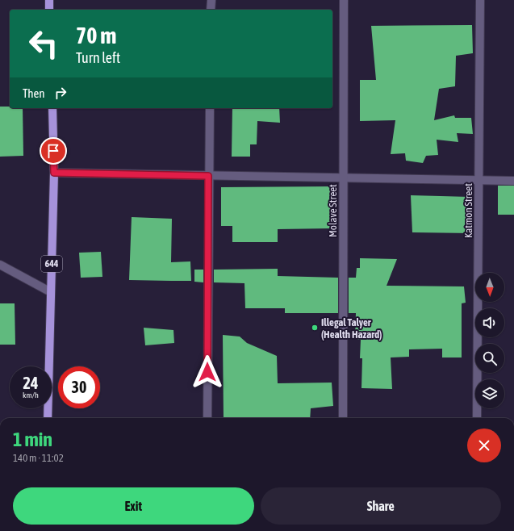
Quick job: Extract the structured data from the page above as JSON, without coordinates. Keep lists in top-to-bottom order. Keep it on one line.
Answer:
{"streets":{"main road":["644"],"street":["Molave Street","Katmon Street"]},"places":["Illegal Talyer (Health Hazard)"],"north":"bottom","page":{"turn":["70 m","Turn left"],"then":"Then","speed":"24 km/h","limit":"30","heading":["1 min","140 m · 11:02"],"buttons":["Exit","Share"]}}
